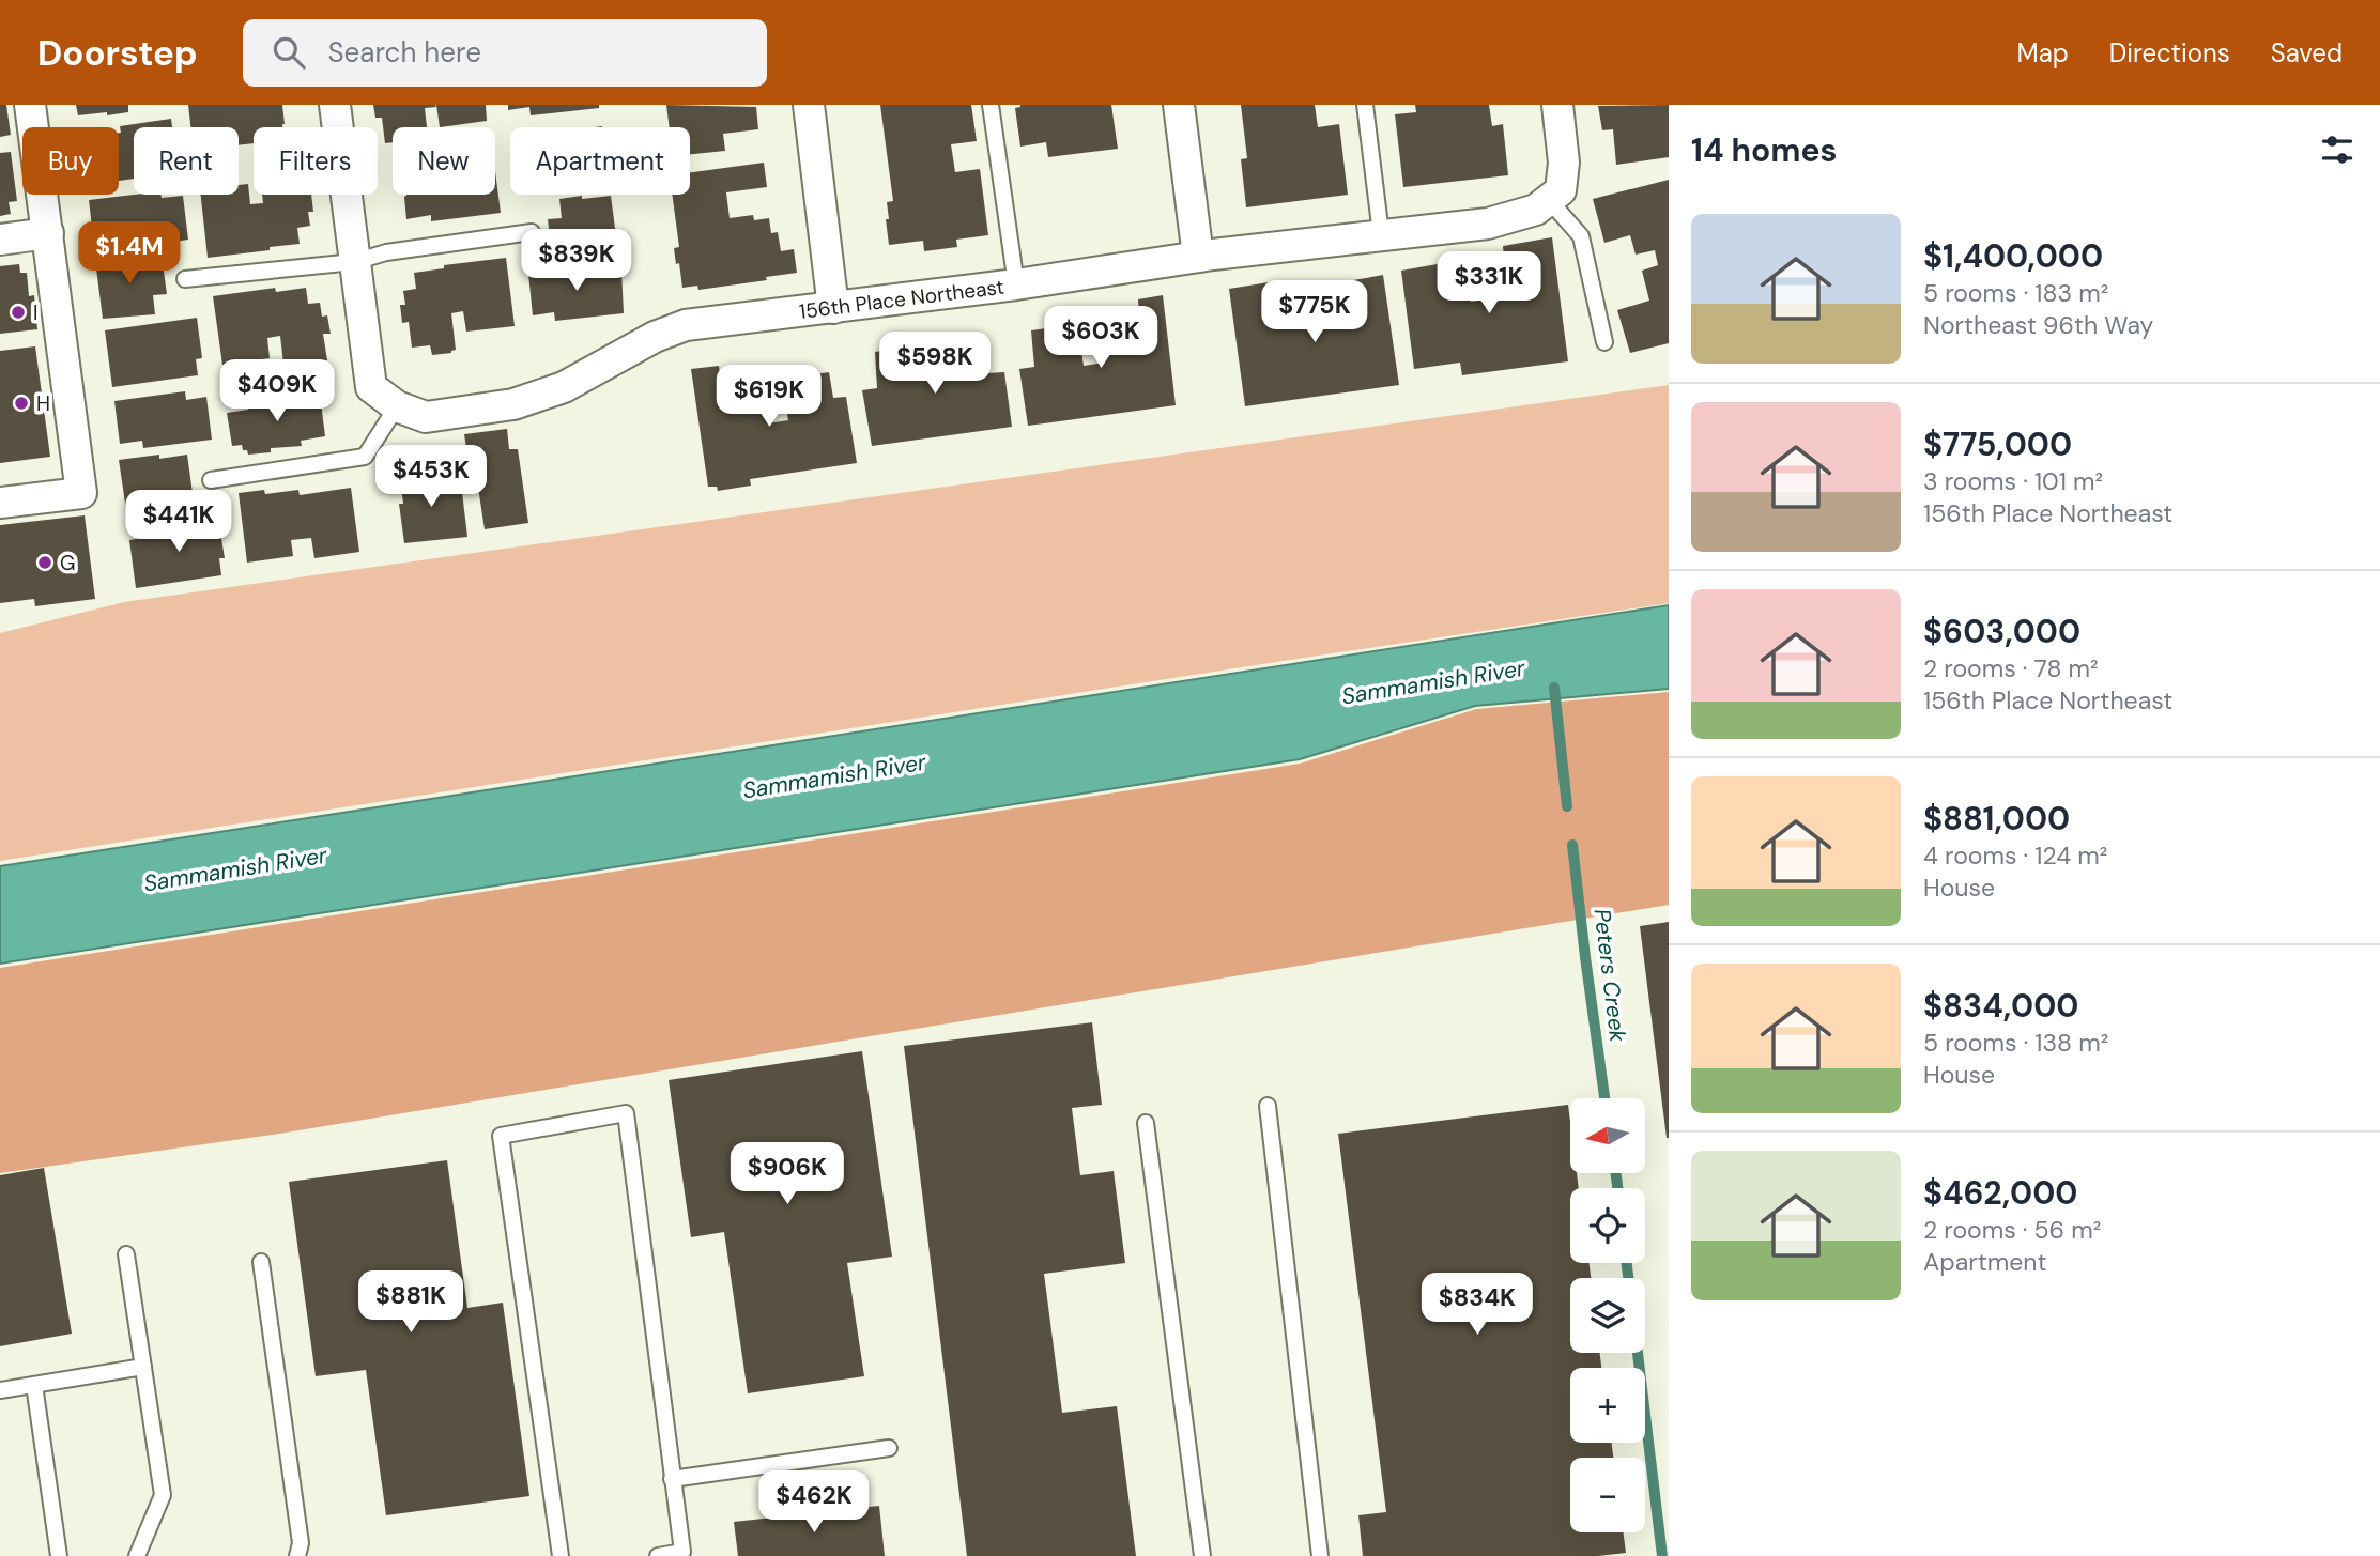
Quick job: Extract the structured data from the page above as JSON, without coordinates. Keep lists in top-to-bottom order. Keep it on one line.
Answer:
{"streets":{"street":["156th Place Northeast"]},"water":["Sammamish River","Peters Creek"],"places":["I","H","G"],"north":"left","page":{"header":"Doorstep","search":"Search here","nav":["Map","Directions","Saved"],"heading":"14 homes","chip":["Buy","Rent","Filters","New","Apartment"],"list":[{"name":"$1,400,000","note":"5 rooms · 183 m² · Northeast 96th Way"},{"name":"$775,000","note":"3 rooms · 101 m² · 156th Place Northeast"},{"name":"$603,000","note":"2 rooms · 78 m² · 156th Place Northeast"},{"name":"$881,000","note":"4 rooms · 124 m² · House"},{"name":"$834,000","note":"5 rooms · 138 m² · House"},{"name":"$462,000","note":"2 rooms · 56 m² · Apartment"}],"price":["$1.4M","$839K","$331K","$775K","$603K","$598K","$409K","$619K","$453K","$441K","$906K","$881K","$834K","$462K"],"map_buttons":["+","−"]}}
